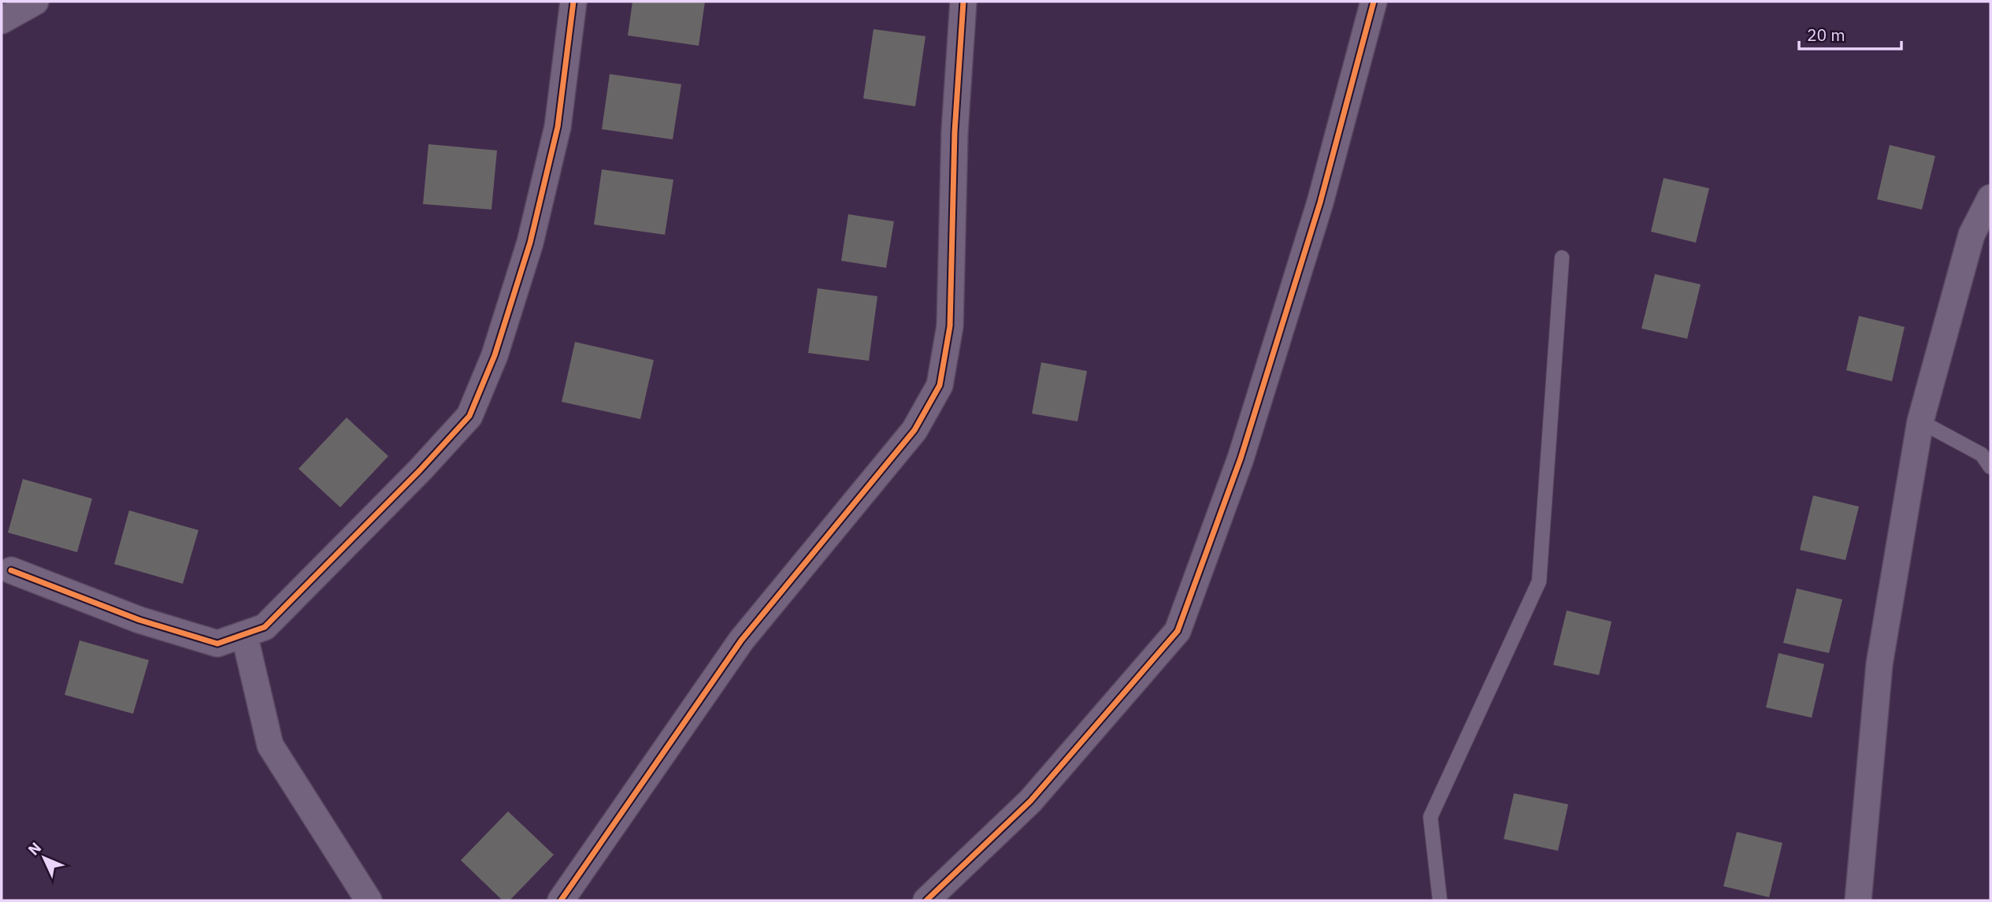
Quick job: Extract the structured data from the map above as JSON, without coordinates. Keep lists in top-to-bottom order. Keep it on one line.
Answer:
{"scale_bar":"20 m","north":"top left"}
